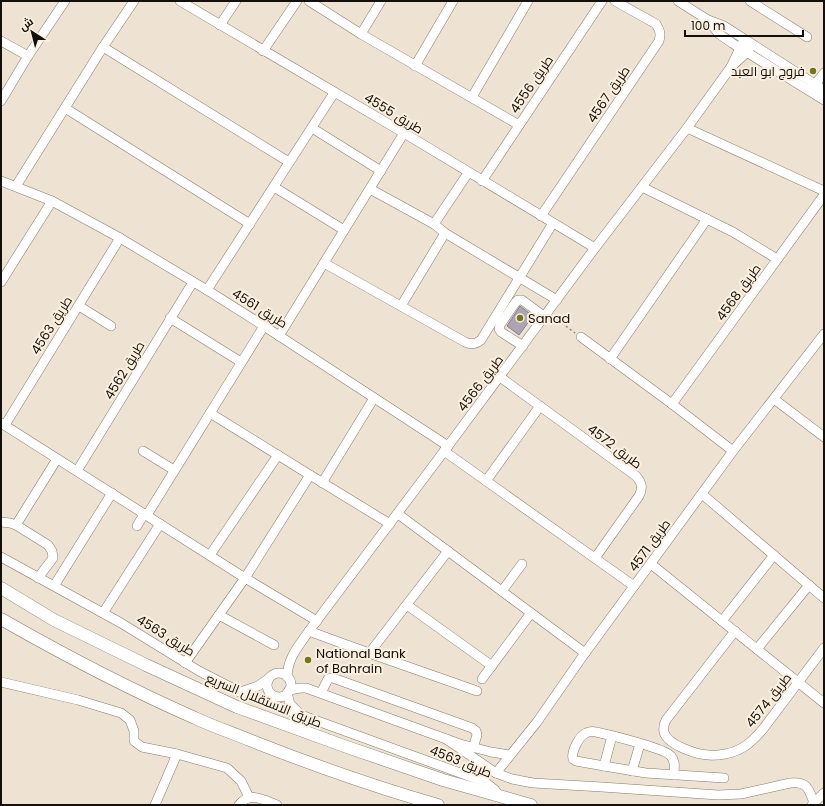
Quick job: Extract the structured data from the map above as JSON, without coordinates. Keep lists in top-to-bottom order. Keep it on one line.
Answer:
{"streets":{"main road":["طريق الاستقلال السريع"],"street":["طريق 4556","طريق 4567","طريق 4555","طريق 4568","طريق 4561","طريق 4563","طريق 4562","طريق 4566","طريق 4572","طريق 4571","طريق 4574"]},"crossings":[["طريق 4556","طريق 4555"],["طريق 4567","طريق 4555"],["طريق 4555","طريق 4566"],["طريق 4561","طريق 4563"],["طريق 4561","طريق 4562"],["طريق 4561","طريق 4566"],["طريق 4563","طريق 4562"],["طريق 4563","طريق 4566"],["طريق 4563","طريق الاستقلال السريع"],["طريق 4566","طريق 4572"]],"places":["فروج ابو العبد","Sanad","National Bank of Bahrain"],"scale_bar":"100 m","north":"top left"}
